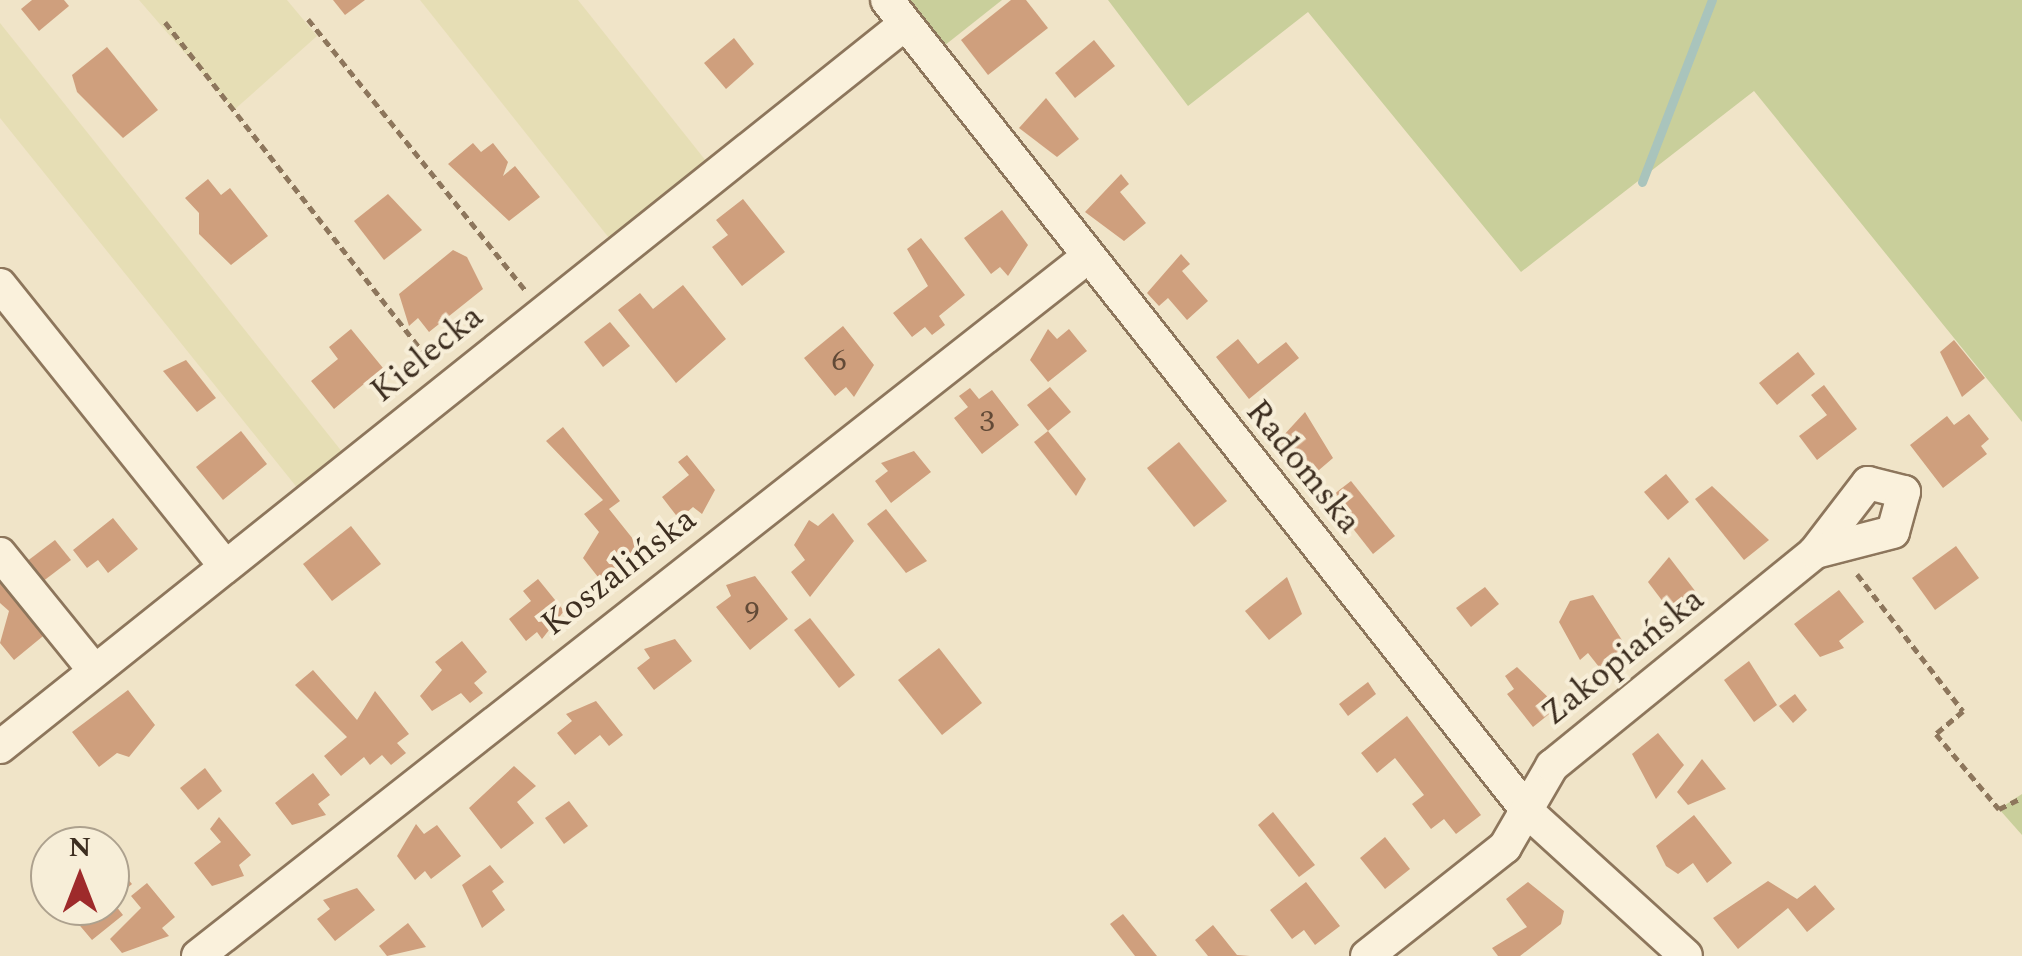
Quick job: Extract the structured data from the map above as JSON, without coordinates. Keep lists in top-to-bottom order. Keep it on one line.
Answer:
{"streets":{"street":["Kielecka","Radomska","Koszalińska","Zakopiańska"]},"crossings":[["Kielecka","Radomska"],["Radomska","Koszalińska"],["Radomska","Zakopiańska"]],"house_numbers":["6","3","9"],"north":"top"}
